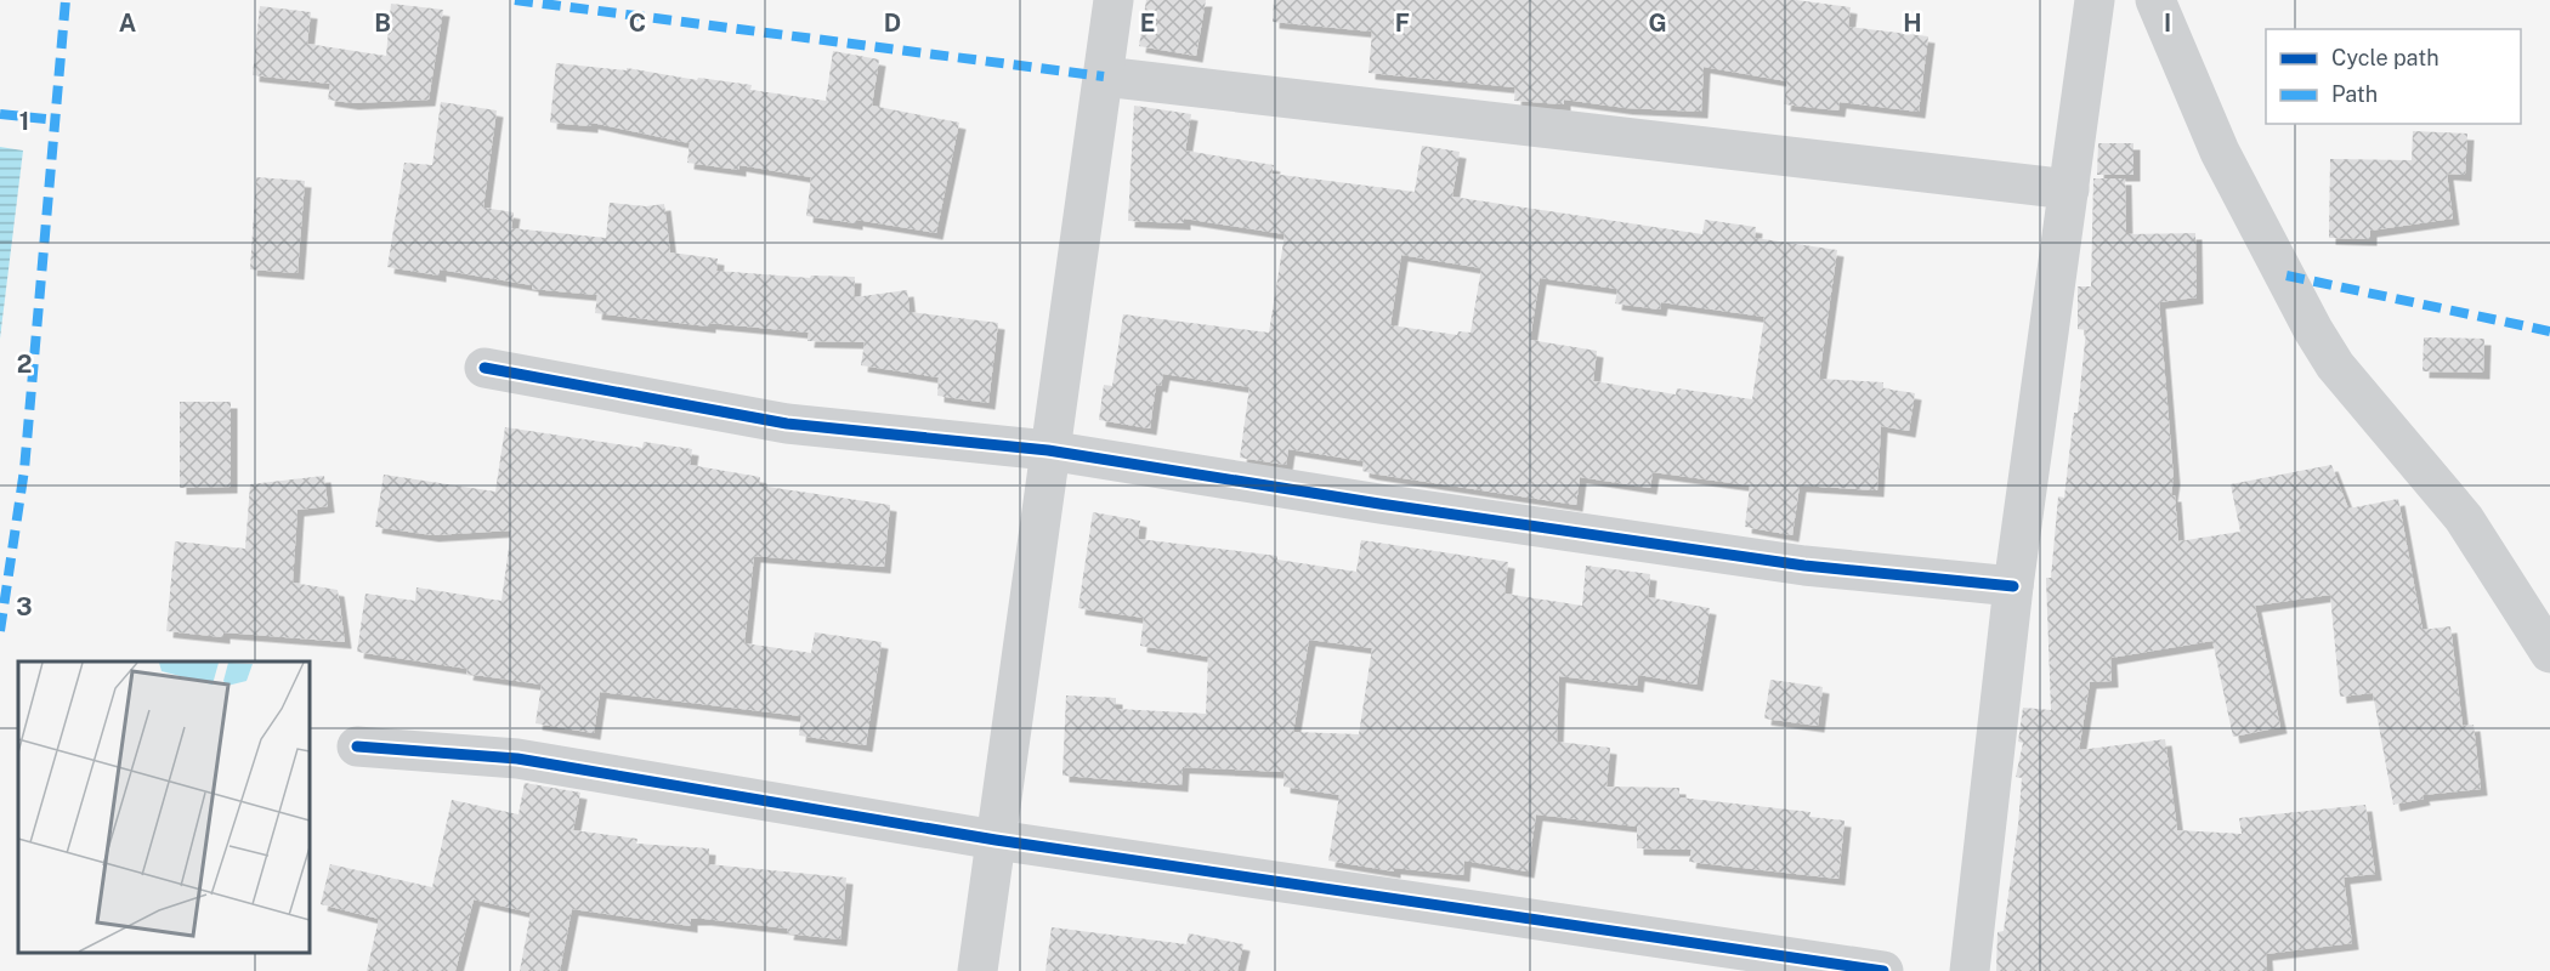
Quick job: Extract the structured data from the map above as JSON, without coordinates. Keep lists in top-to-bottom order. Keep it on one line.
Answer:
{"legend":["Cycle path","Path"],"grid":{"columns":["A","B","C","D","E","F","G","H","I"],"rows":["1","2","3"]}}
